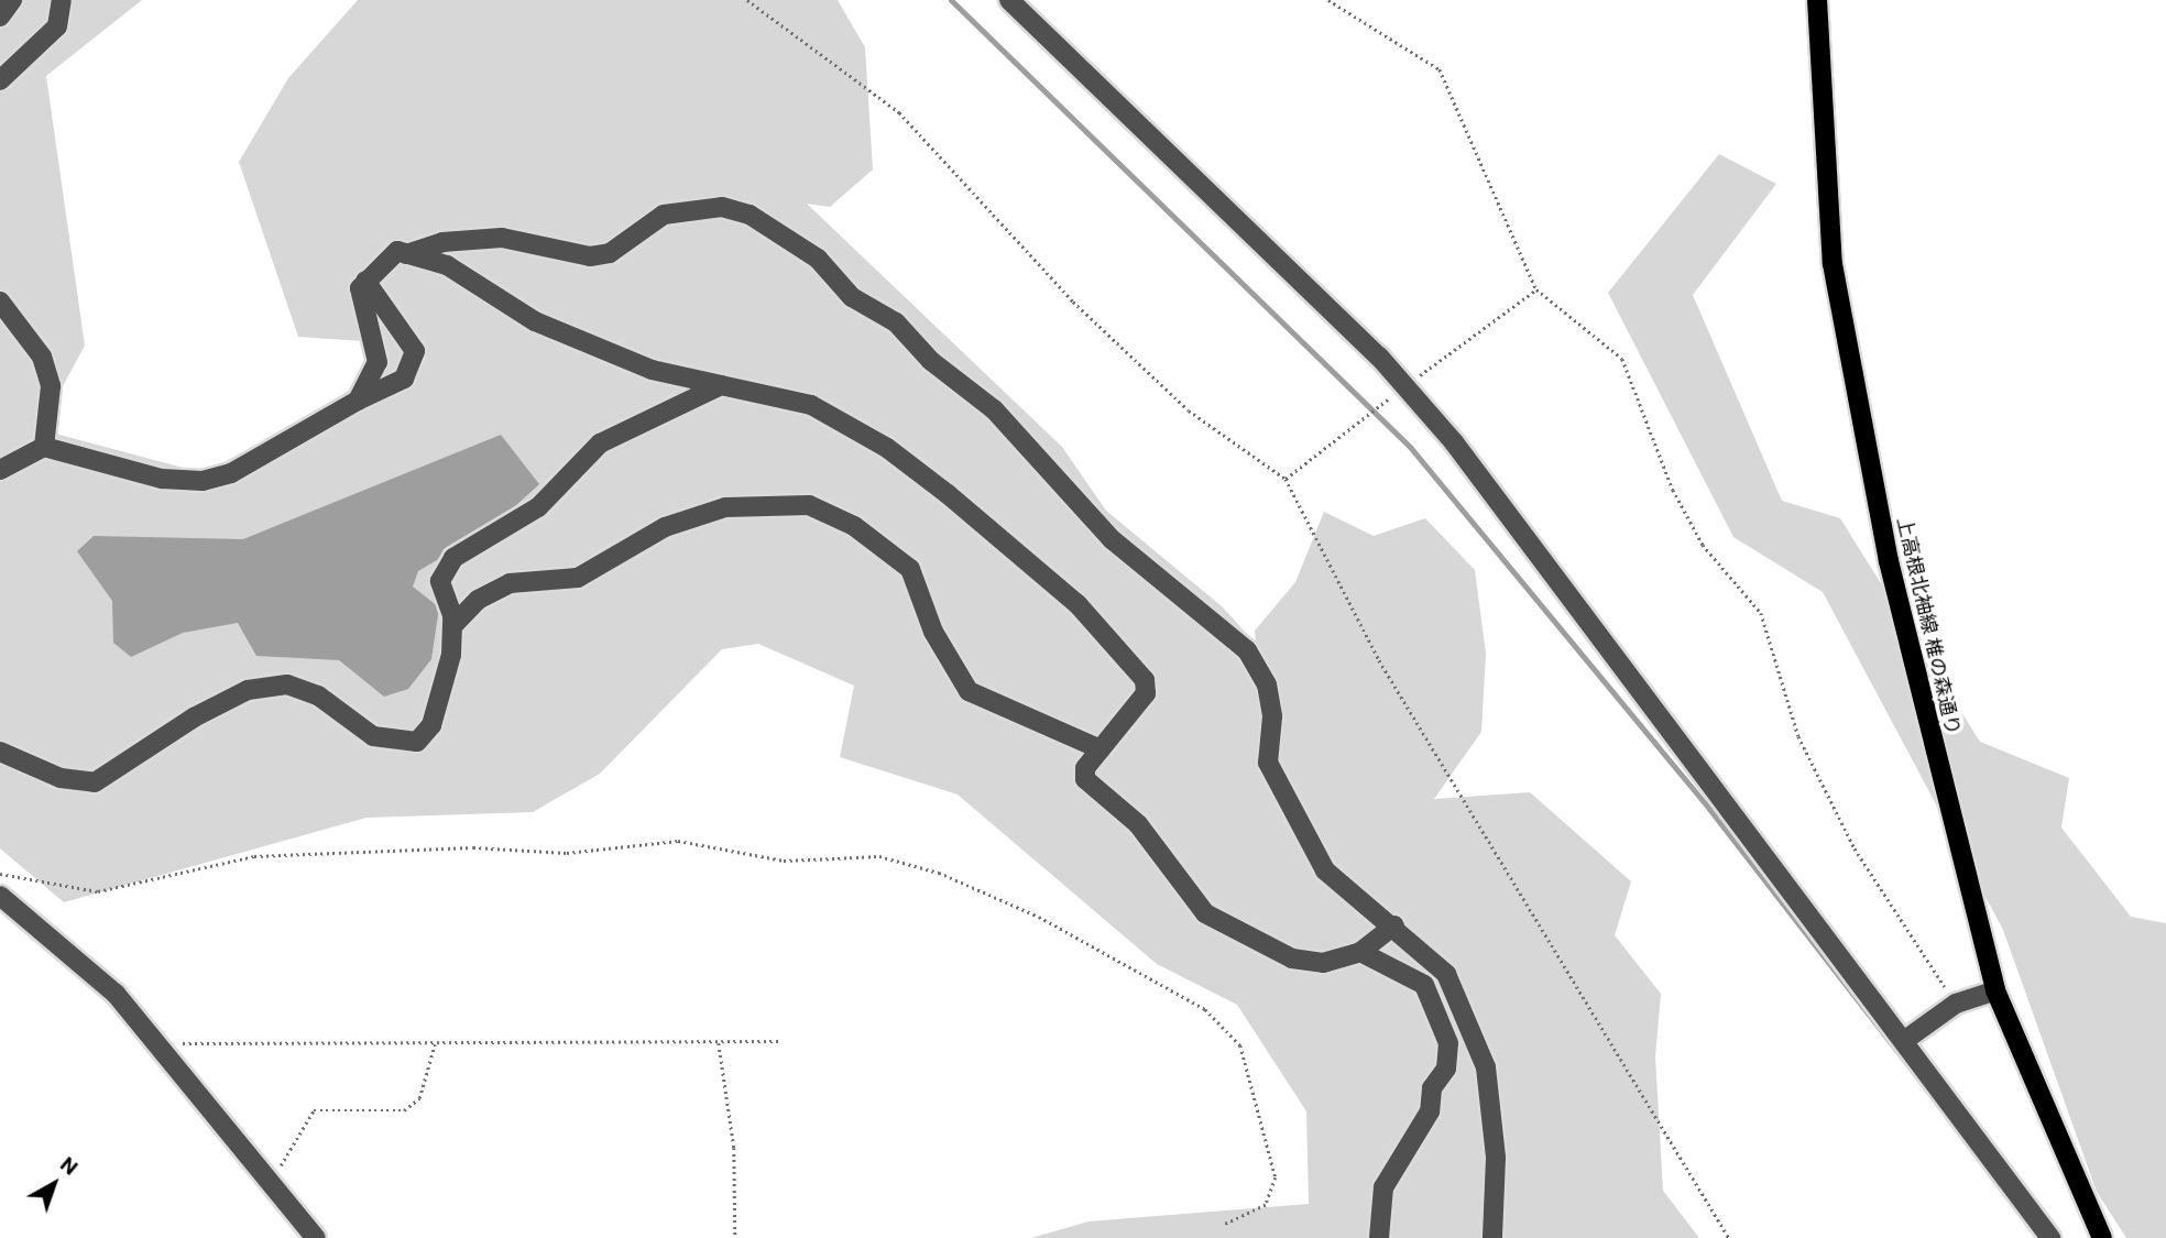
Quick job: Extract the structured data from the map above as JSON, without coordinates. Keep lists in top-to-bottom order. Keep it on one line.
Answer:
{"streets":{"main road":["上高根北袖線 椎の森通り"]},"north":"top right"}
